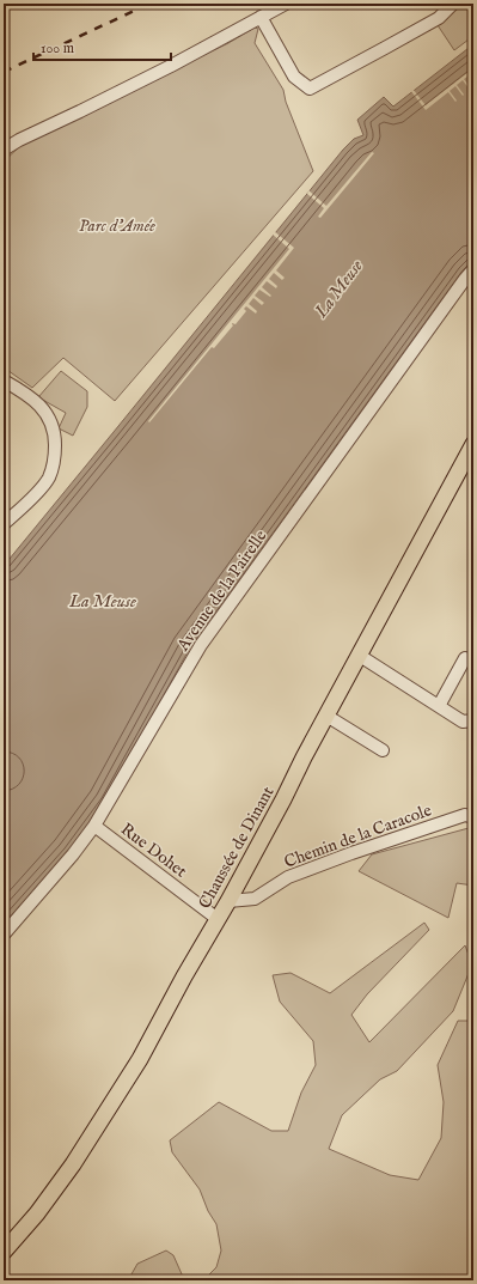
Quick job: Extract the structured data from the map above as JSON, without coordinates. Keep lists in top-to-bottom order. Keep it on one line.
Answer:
{"streets":{"main road":["Chaussée de Dinant"],"street":["Avenue de la Pairelle","Chemin de la Caracole","Rue Dohet"]},"crossings":[["Avenue de la Pairelle","Rue Dohet"],["Chemin de la Caracole","Chaussée de Dinant"],["Chaussée de Dinant","Rue Dohet"]],"water":["La Meuse"],"parks":["Parc d'Amée"],"scale_bar":"100 m"}
